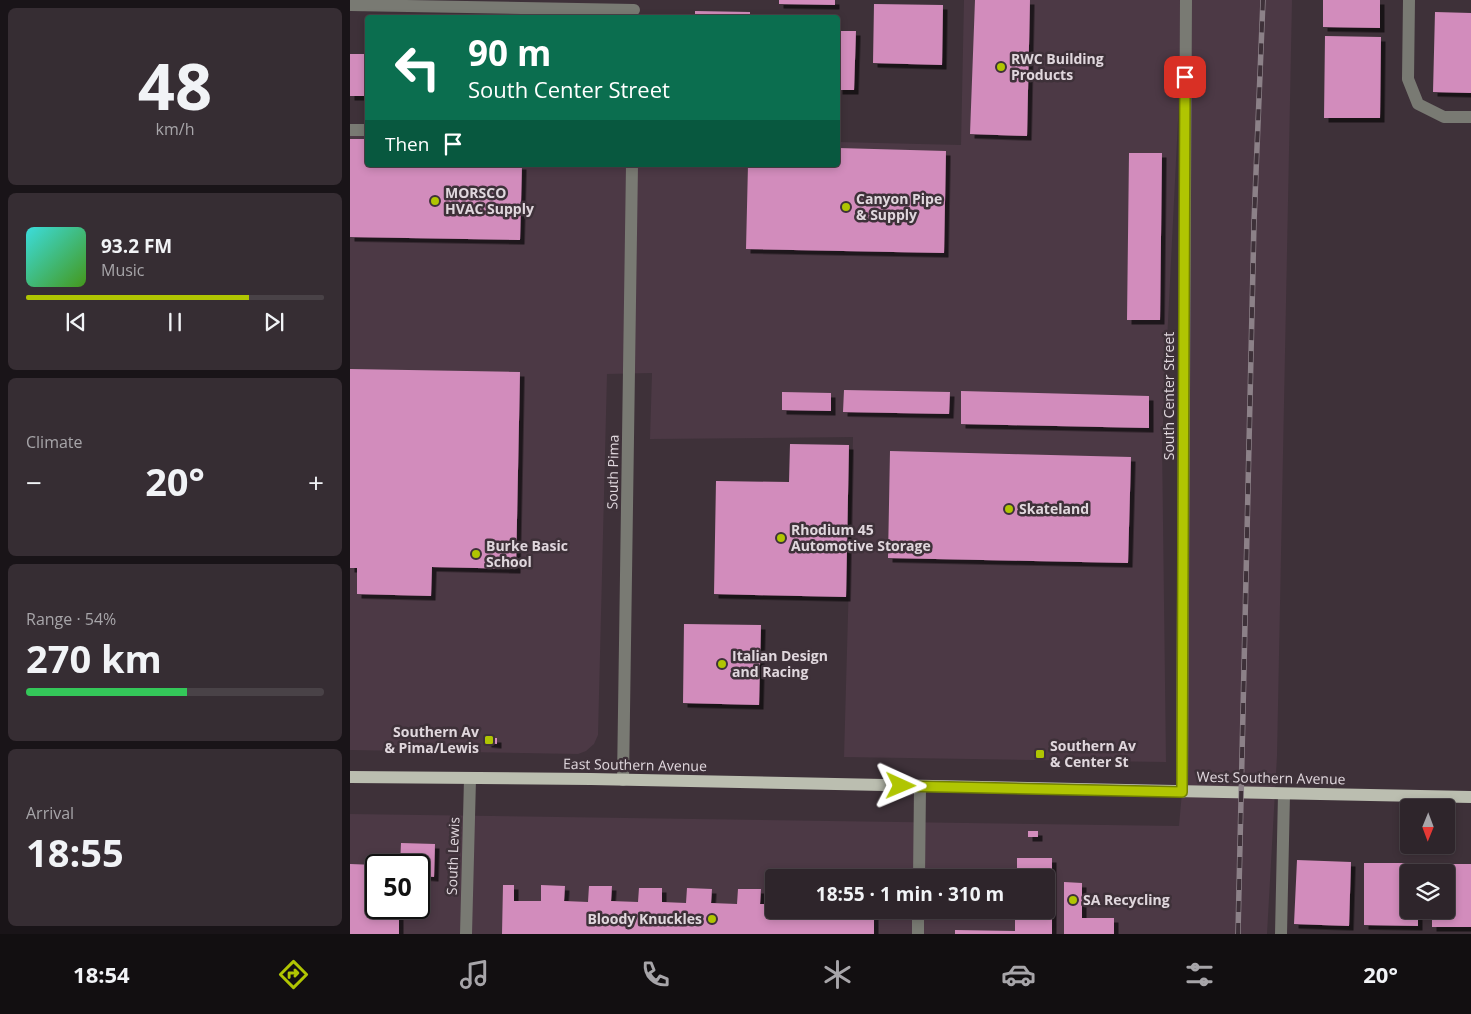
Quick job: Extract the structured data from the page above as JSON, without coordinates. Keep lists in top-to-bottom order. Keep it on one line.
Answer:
{"streets":{"main road":["East Southern Avenue","West Southern Avenue"],"street":["South Center Street","South Pima","South Lewis"]},"crossings":[["South Center Street","West Southern Avenue"],["South Pima","East Southern Avenue"],["East Southern Avenue","West Southern Avenue"],["East Southern Avenue","South Lewis"]],"places":{"other":["RWC Building Products","MORSCO HVAC Supply","Canyon Pipe & Supply","Skateland","Rhodium 45 Automotive Storage","Burke Basic School","Italian Design and Racing","SA Recycling","Bloody Knuckles"],"transit":["Southern Av & Pima/Lewis","Southern Av & Center St"]},"north":"bottom","page":{"tile":[["48","km/h"],"Climate",["Range · 54%","270 km"],["Arrival","18:55"]],"turn":["90 m","South Center Street"],"then":"Then","song":["93.2 FM","Music"],"heat":["−","20°","+"],"limit":"50","trip":"18:55 · 1 min · 310 m","tabs":["18:54","20°"]}}
